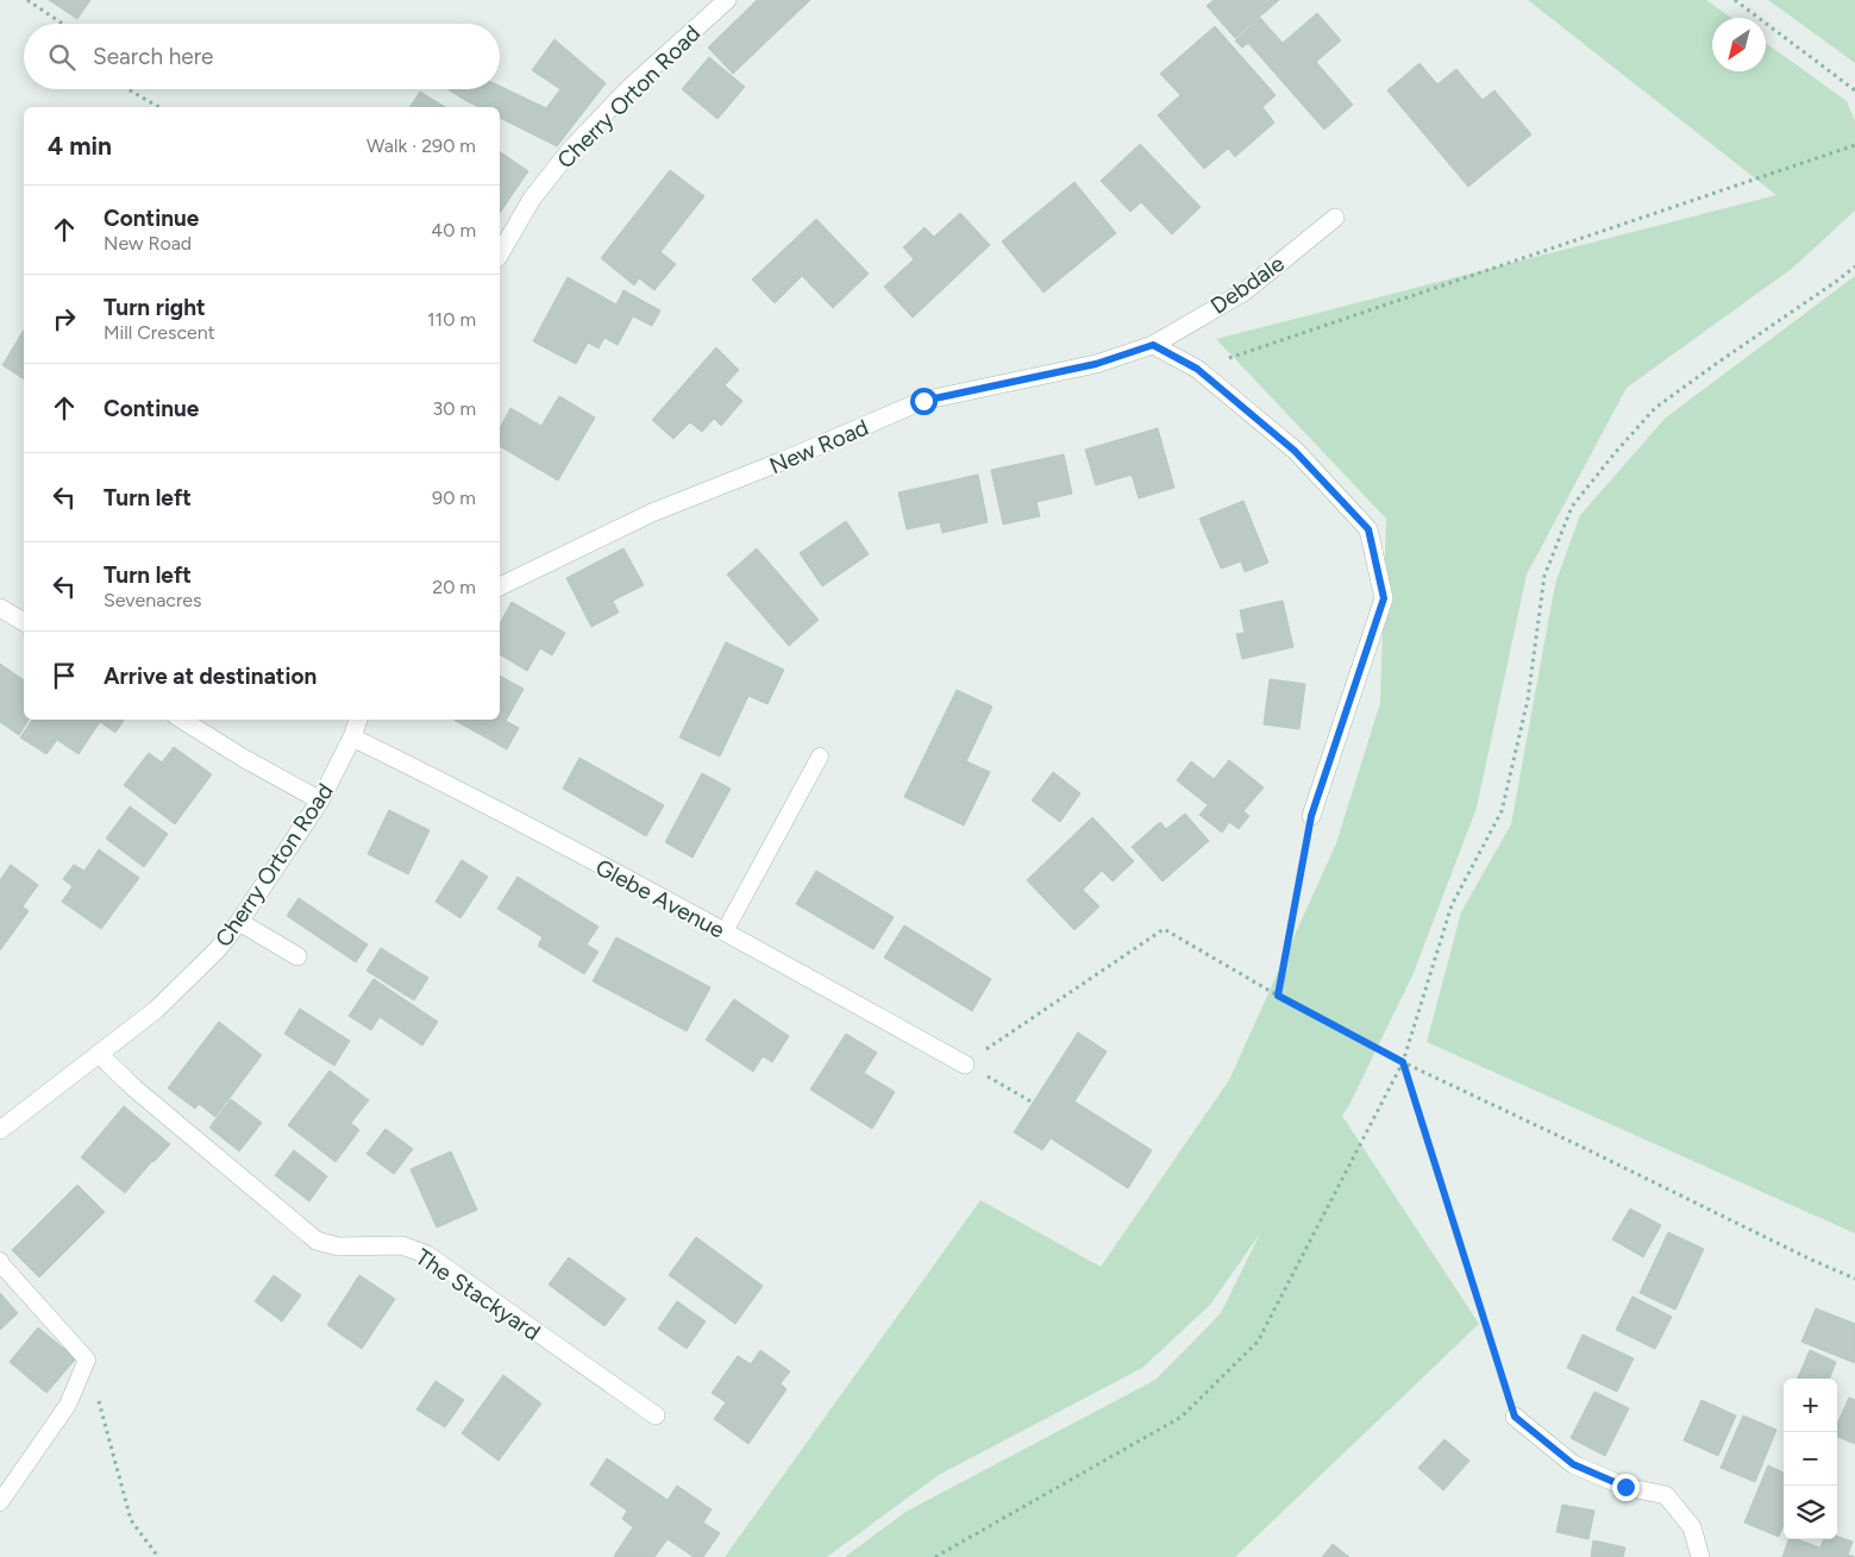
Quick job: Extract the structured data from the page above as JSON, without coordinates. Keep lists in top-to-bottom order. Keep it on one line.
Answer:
{"streets":{"street":["Cherry Orton Road","Debdale","New Road","Glebe Avenue","The Stackyard"]},"crossings":[["Cherry Orton Road","Glebe Avenue"],["Cherry Orton Road","The Stackyard"],["Debdale","New Road"]],"north":"bottom left","page":{"search":"Search here","heading":["4 min","Walk · 290 m"],"list":[["Continue","New Road","40 m"],["Turn right","Mill Crescent","110 m"],["Continue","30 m"],["Turn left","90 m"],["Turn left","Sevenacres","20 m"],"Arrive at destination"],"map_buttons":["+","−"]}}
